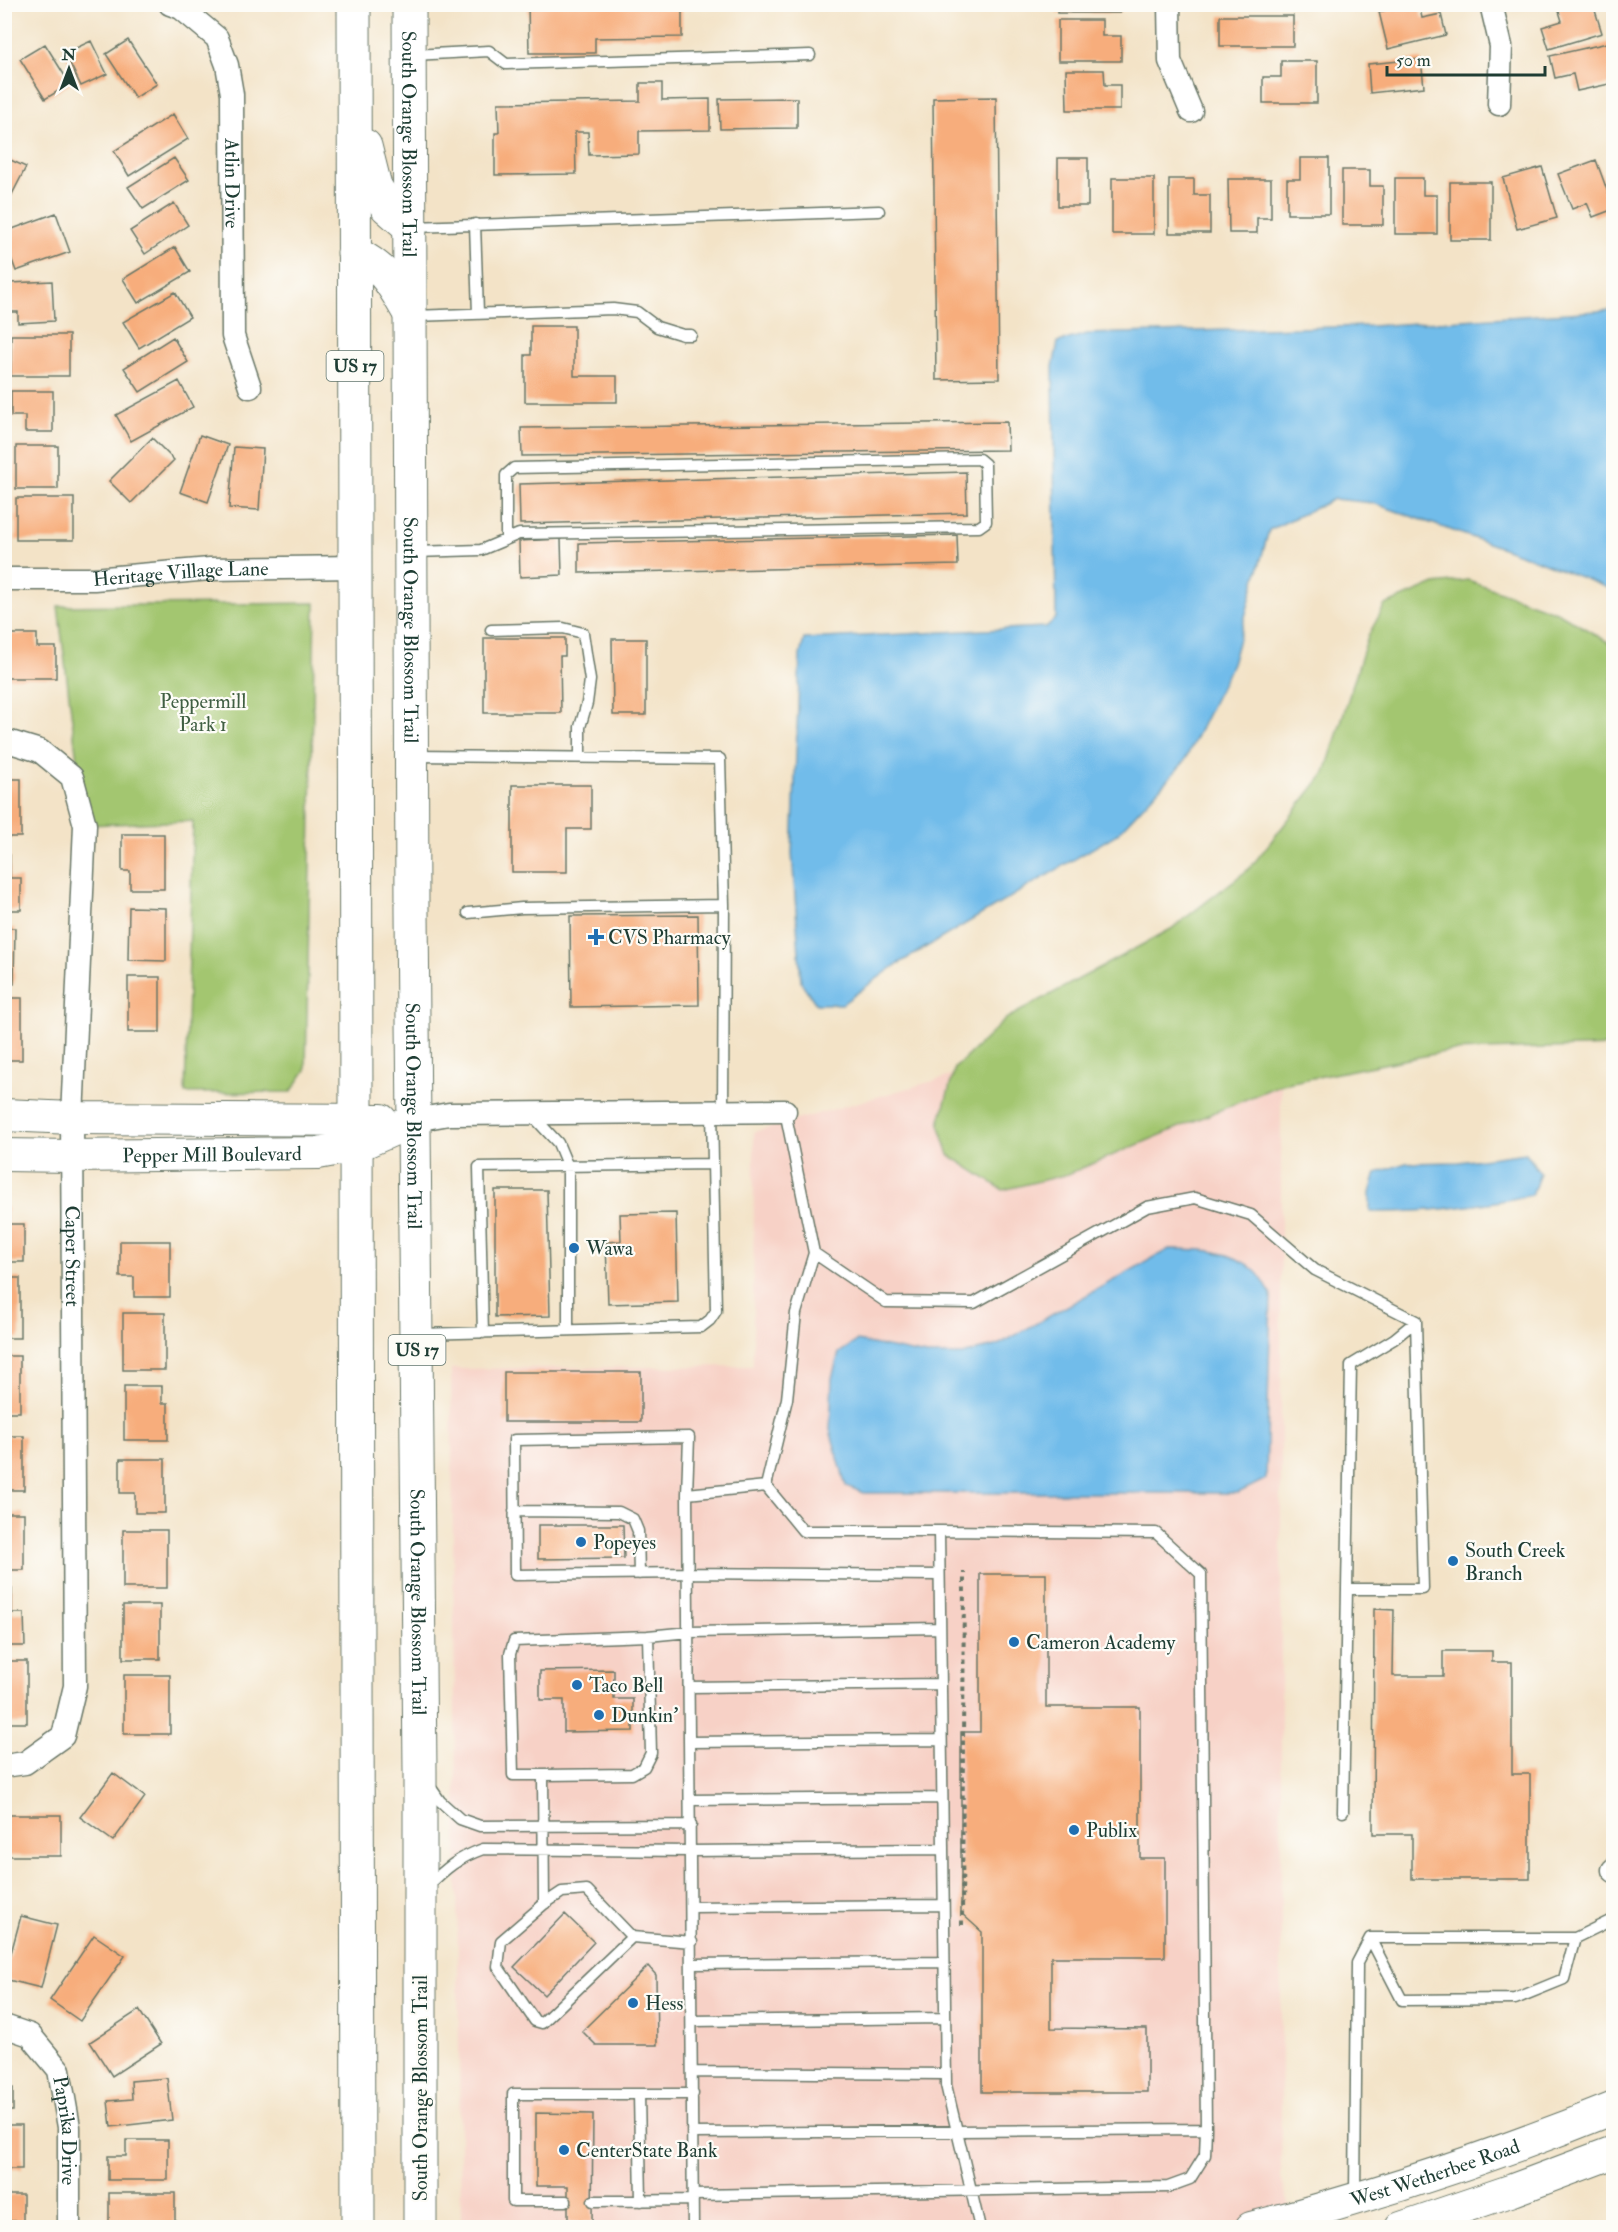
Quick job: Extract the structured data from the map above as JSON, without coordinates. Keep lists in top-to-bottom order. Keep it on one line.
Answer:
{"streets":{"main road":["South Orange Blossom Trail","US 17"],"street":["Atlin Drive","Heritage Village Lane","Pepper Mill Boulevard","Caper Street","Paprika Drive","West Wetherbee Road"]},"crossings":[["South Orange Blossom Trail","Pepper Mill Boulevard"],["US 17","Heritage Village Lane"],["US 17","Pepper Mill Boulevard"],["Pepper Mill Boulevard","Caper Street"]],"parks":["Peppermill Park 1"],"places":{"health":["CVS Pharmacy"],"other":["Wawa","Popeyes","South Creek Branch","Cameron Academy","Taco Bell","Dunkin'","Publix","Hess","CenterState Bank"]},"scale_bar":"50 m","north":"top"}
